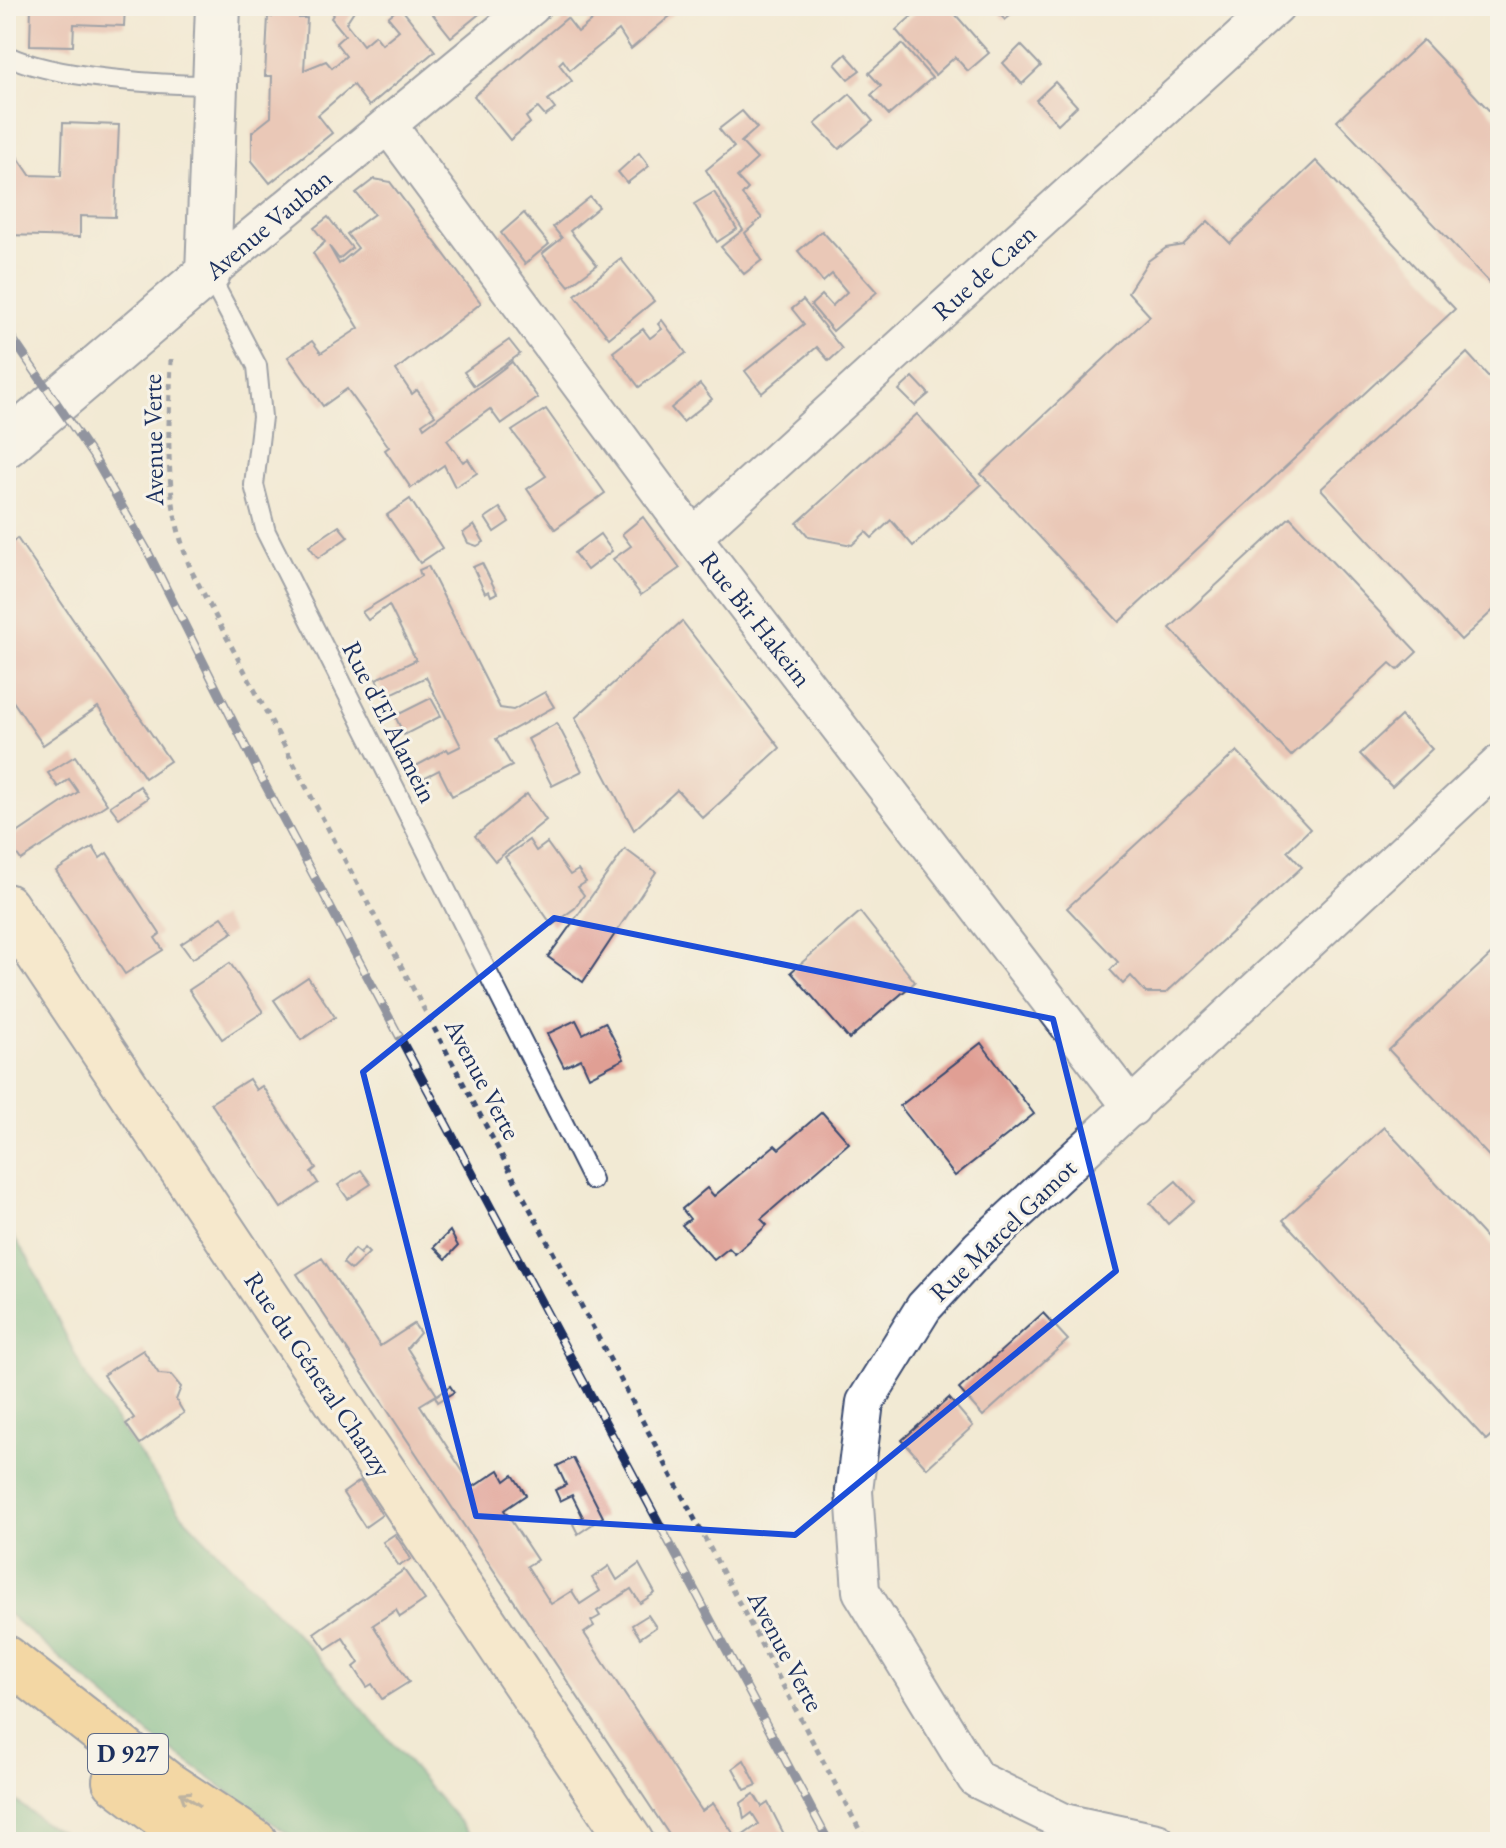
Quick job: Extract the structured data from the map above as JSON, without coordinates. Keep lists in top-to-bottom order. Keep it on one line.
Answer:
{"streets":{"main road":["Rue du Géneral Chanzy","D 927"],"street":["Avenue Vauban","Rue de Caen","Rue Bir Hakeim","Rue Marcel Gamot"],"lane":["Rue d'El Alamein"],"path":["Avenue Verte"]},"crossings":[["Avenue Vauban","Avenue Verte"],["Avenue Vauban","Rue Bir Hakeim"],["Avenue Vauban","Rue d'El Alamein"],["Rue de Caen","Rue Bir Hakeim"],["Rue Bir Hakeim","Rue Marcel Gamot"]]}
